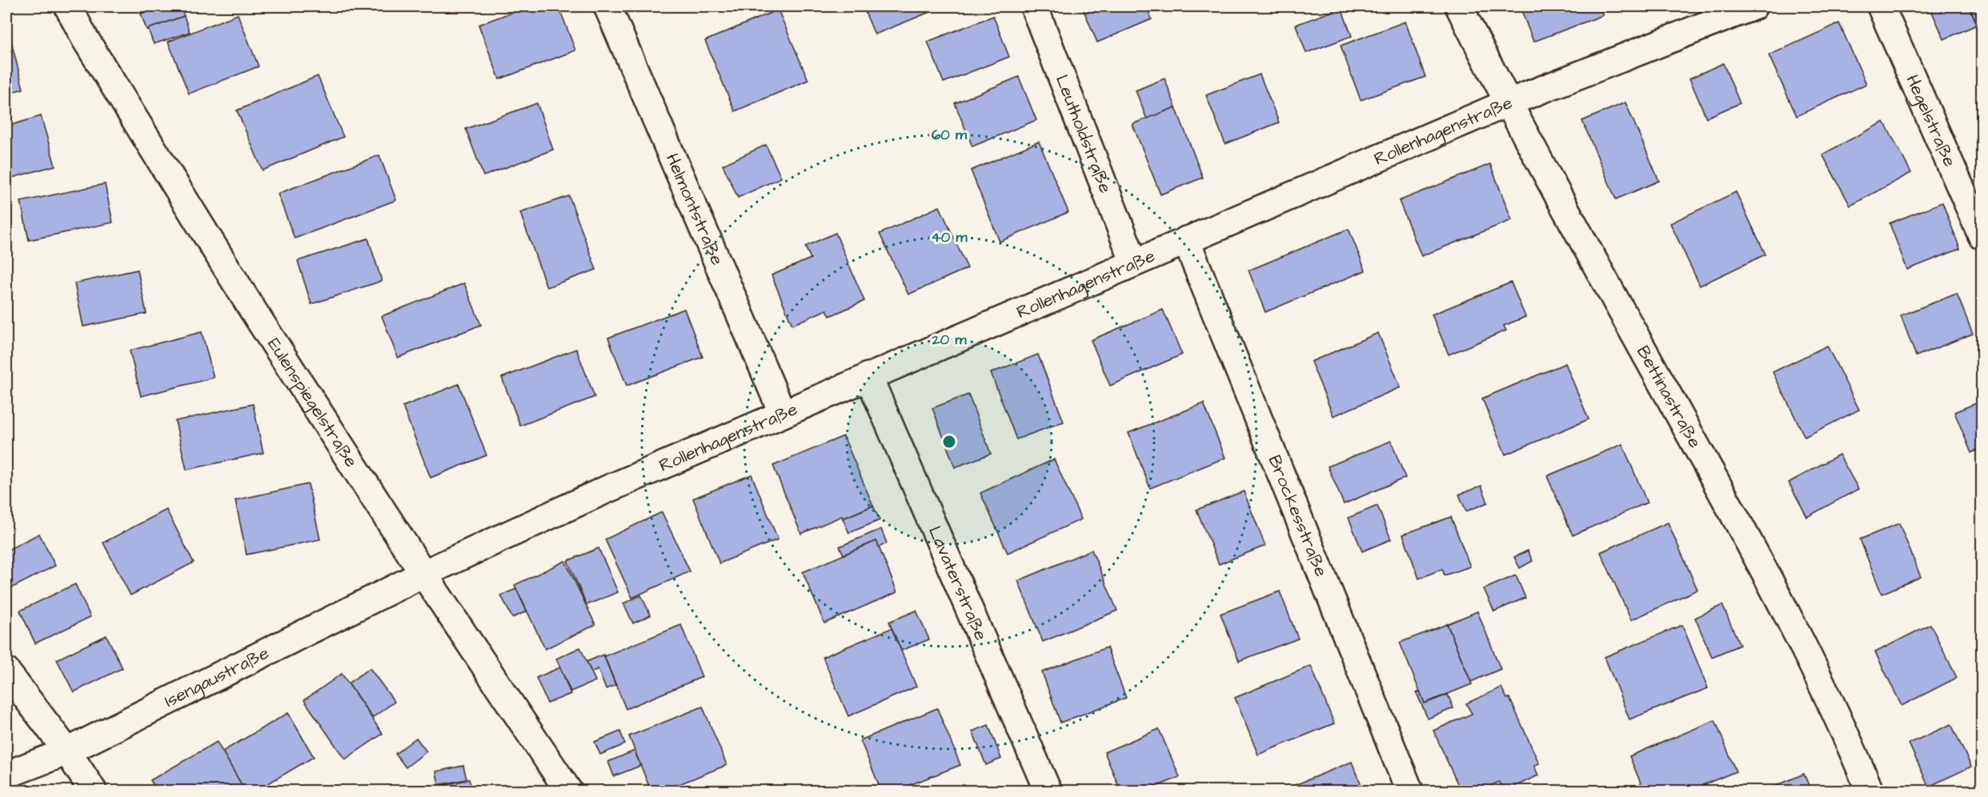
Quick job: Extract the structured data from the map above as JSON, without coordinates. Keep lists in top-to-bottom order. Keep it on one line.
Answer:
{"streets":{"street":["Hegelstraße","Rollenhagenstraße","Leutholdstraße","Helmontstraße","Bettinastraße","Eulenspiegelstraße","Brockesstraße","Lavaterstraße","Isengaustraße"]},"crossings":[["Rollenhagenstraße","Leutholdstraße"],["Rollenhagenstraße","Helmontstraße"],["Rollenhagenstraße","Bettinastraße"],["Rollenhagenstraße","Eulenspiegelstraße"],["Rollenhagenstraße","Brockesstraße"],["Rollenhagenstraße","Lavaterstraße"],["Rollenhagenstraße","Isengaustraße"],["Eulenspiegelstraße","Isengaustraße"]],"rings":["60 m","40 m","20 m"]}
